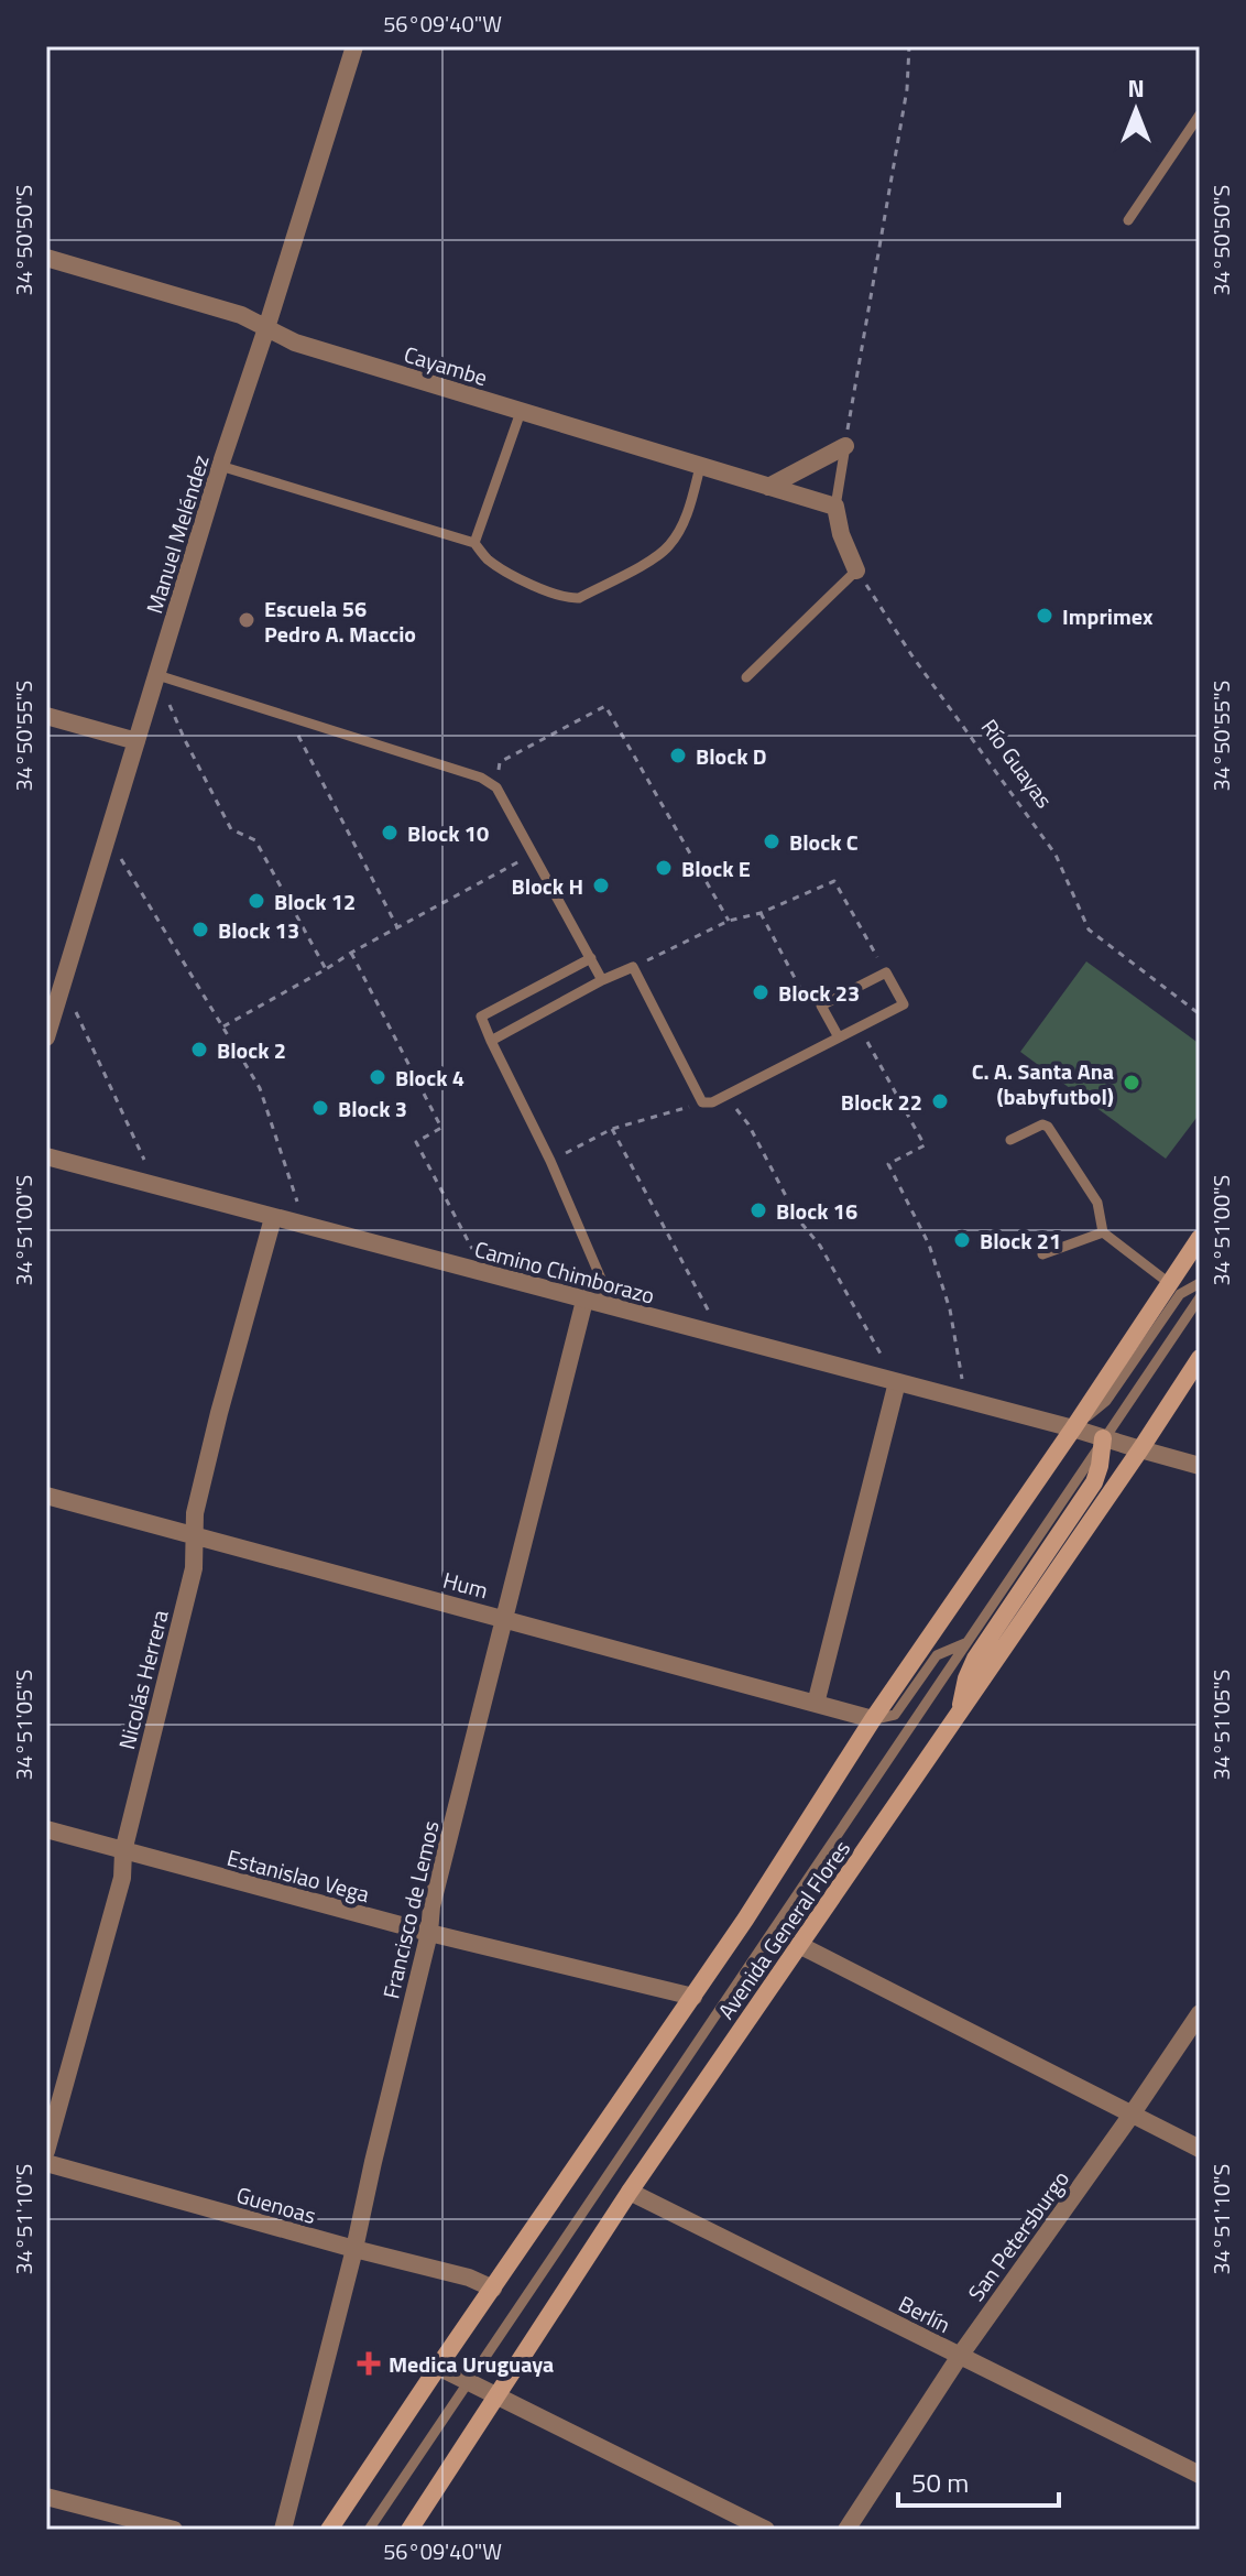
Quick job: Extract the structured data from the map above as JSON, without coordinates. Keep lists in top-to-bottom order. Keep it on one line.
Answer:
{"streets":{"main road":["Avenida General Flores"],"street":["Cayambe","Manuel Meléndez","Camino Chimborazo","Hum","Nicolás Herrera","Estanislao Vega","Francisco de Lemos","Guenoas","San Petersburgo","Berlín"],"path":["Río Guayas"]},"crossings":[["Cayambe","Manuel Meléndez"],["Camino Chimborazo","Nicolás Herrera"],["Camino Chimborazo","Francisco de Lemos"],["Camino Chimborazo","Avenida General Flores"],["Hum","Nicolás Herrera"],["Hum","Francisco de Lemos"],["Hum","Avenida General Flores"],["Nicolás Herrera","Estanislao Vega"],["Estanislao Vega","Francisco de Lemos"],["Estanislao Vega","Avenida General Flores"],["Francisco de Lemos","Guenoas"],["Avenida General Flores","Guenoas"],["Avenida General Flores","Berlín"],["San Petersburgo","Berlín"]],"places":{"other":["Imprimex","Escuela 56 Pedro A. Maccio","Block D","Block 10","Block C","Block E","Block H","Block 12","Block 13","Block 23","Block 2","Block 4","C. A. Santa Ana (babyfutbol)","Block 22","Block 3","Block 16","Block 21"],"health":["Medica Uruguaya"]},"scale_bar":"50 m","north":"top","coordinates":["56°09'40\"W","34°50'50\"S","34°50'55\"S","34°51'00\"S","34°51'05\"S","34°51'10\"S"]}
